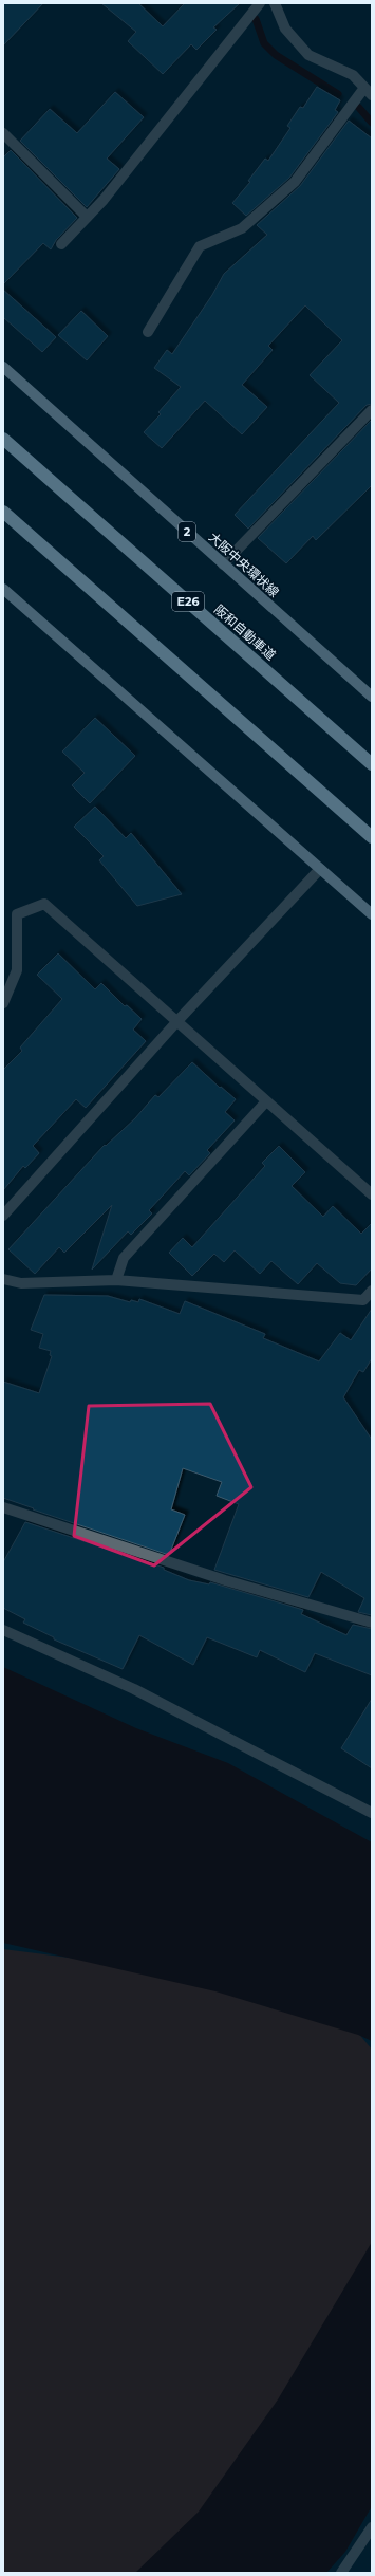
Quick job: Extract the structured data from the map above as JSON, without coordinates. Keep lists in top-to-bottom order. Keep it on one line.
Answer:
{"streets":{"highway":["E26","阪和自動車道"],"main road":["2","大阪中央環状線"]}}
